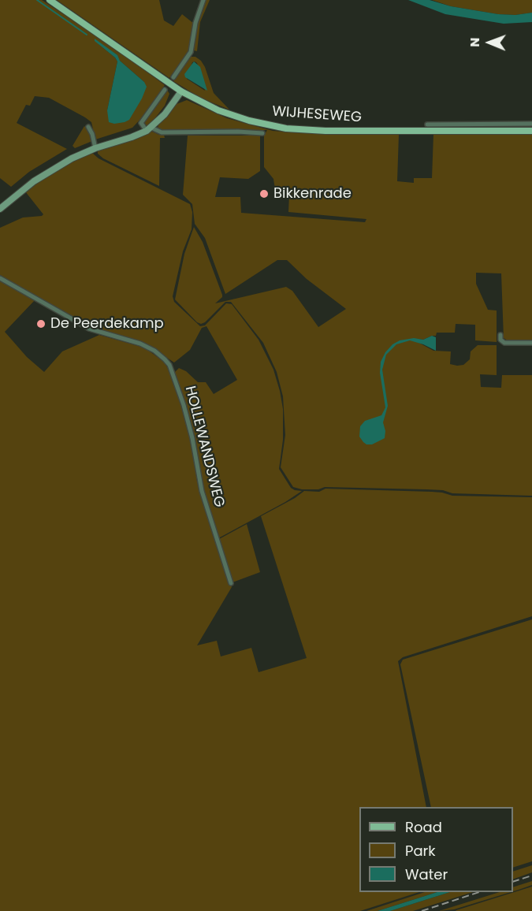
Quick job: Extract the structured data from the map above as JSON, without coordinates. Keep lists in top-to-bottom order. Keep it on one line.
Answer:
{"streets":{"main road":["WIJHESEWEG"],"street":["HOLLEWANDSWEG"]},"places":["Bikkenrade","De Peerdekamp"],"legend":["Road","Park","Water"],"north":"left"}
